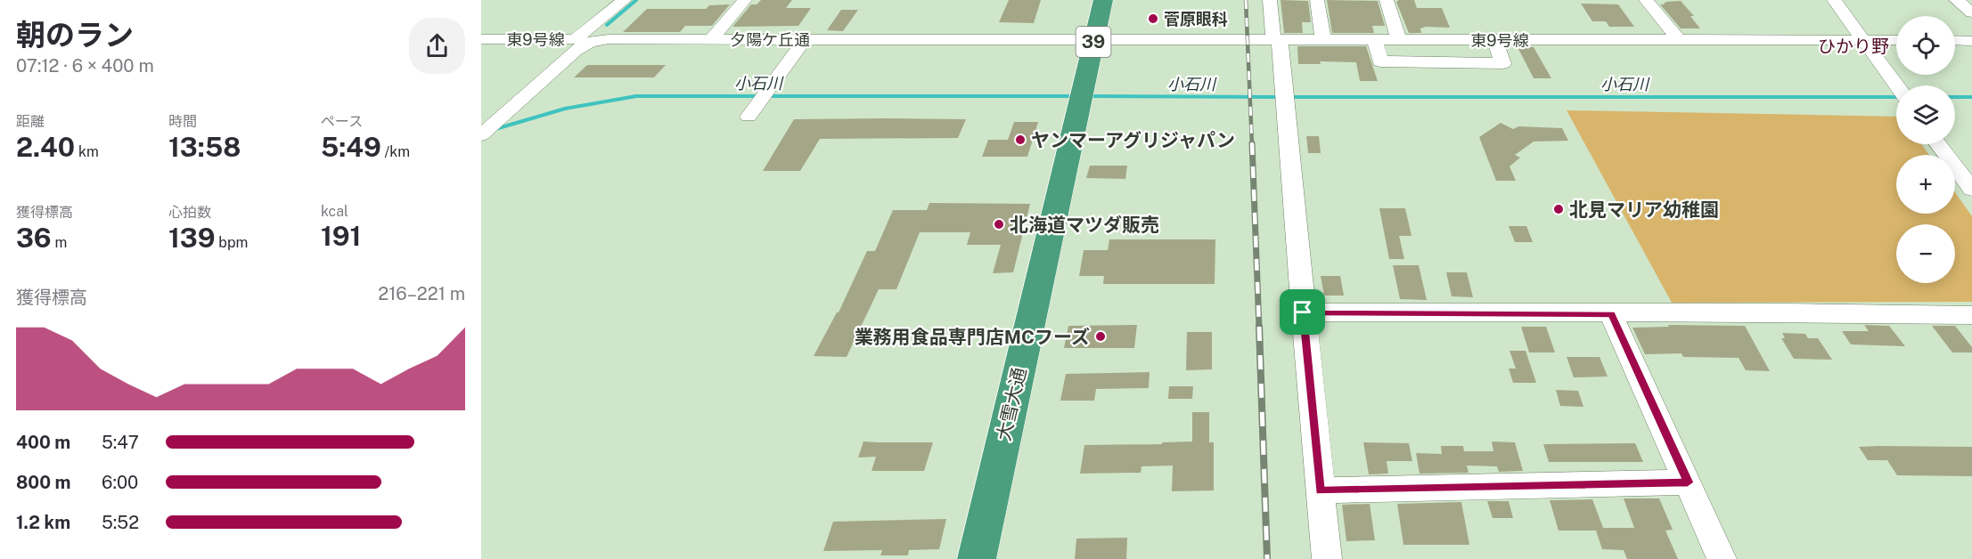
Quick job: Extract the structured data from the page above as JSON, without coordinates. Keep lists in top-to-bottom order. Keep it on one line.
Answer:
{"streets":{"highway":["39","大雪大通"],"street":["東9号線","夕陽ケ丘通"]},"crossings":[["東9号線","夕陽ケ丘通"],["東9号線","大雪大通"],["夕陽ケ丘通","大雪大通"]],"districts":["ひかり野"],"water":["小石川"],"places":["菅原眼科","ヤンマーアグリジャパン","北見マリア幼稚園","北海道マツダ販売","業務用食品専門店MCフーズ"],"page":{"heading":["朝のラン","07:12 · 6 × 400 m"],"map_buttons":["+","−"],"stats":[["距離","2.40 km"],["時間","13:58"],["ペース","5:49 /km"],["獲得標高","36 m"],["心拍数","139 bpm"],["kcal","191"]],"chart":["獲得標高","216–221 m"],"list":[{"name":"400 m","note":"5:47"},{"name":"800 m","note":"6:00"},{"name":"1.2 km","note":"5:52"}]}}
